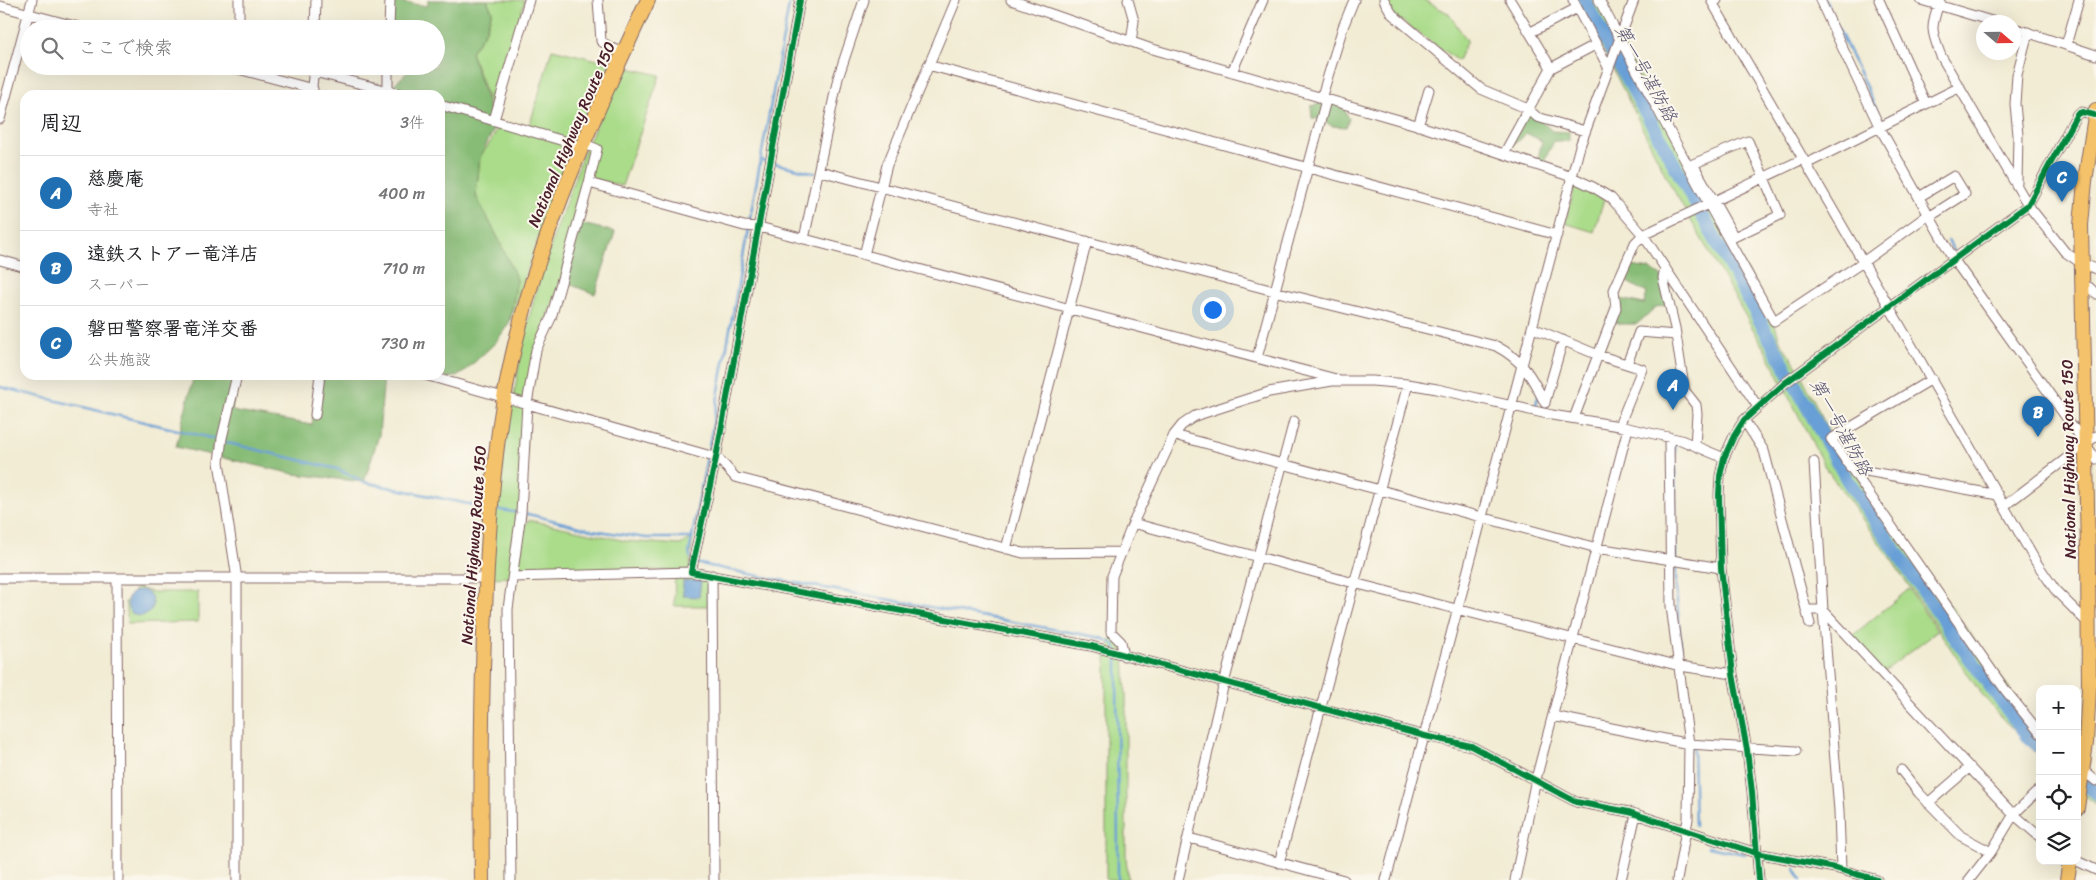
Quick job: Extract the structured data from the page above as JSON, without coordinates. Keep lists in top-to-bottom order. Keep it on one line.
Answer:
{"streets":{"highway":["National Highway Route 150"]},"water":["第一号湛防路"],"north":"right","page":{"search":"ここで検索","heading":["周辺","3件"],"list":[{"mark":"A","name":"慈慶庵","note":"寺社","value":"400 m"},{"mark":"B","name":"遠鉄ストアー竜洋店","note":"スーパー","value":"710 m"},{"mark":"C","name":"磐田警察署竜洋交番","note":"公共施設","value":"730 m"}],"pins":["C","A","B"],"map_buttons":["+","−"]}}
